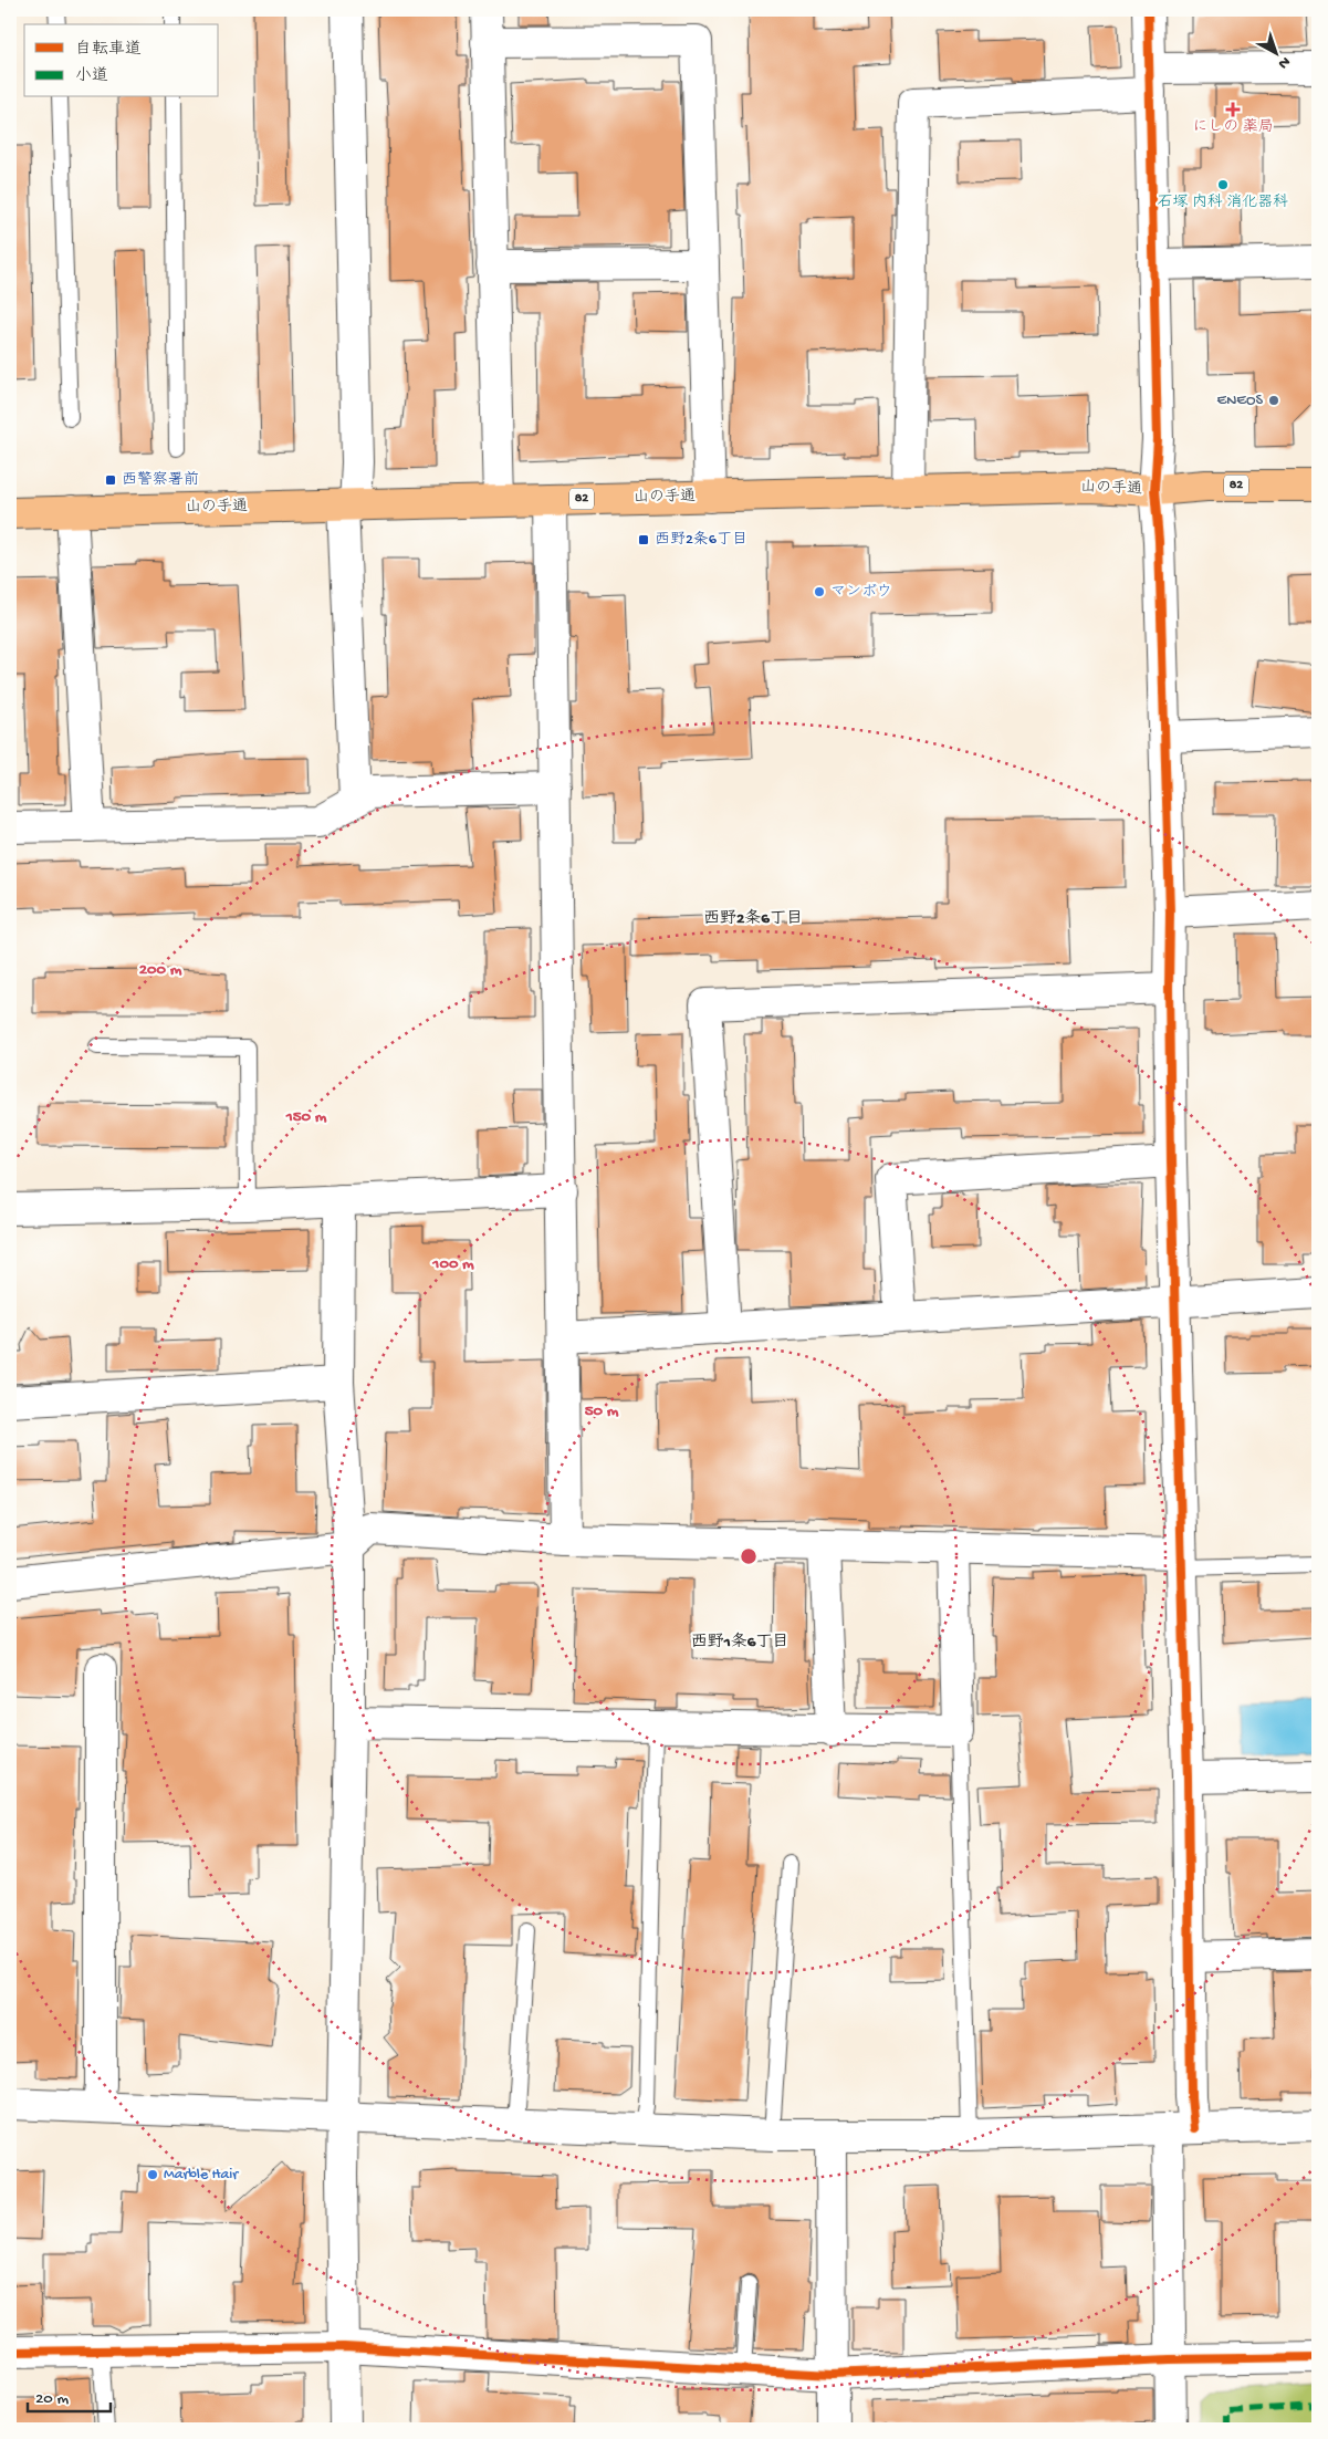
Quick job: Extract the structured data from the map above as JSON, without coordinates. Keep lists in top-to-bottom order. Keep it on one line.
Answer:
{"streets":{"main road":["82","山の手通"]},"districts":["西野2条6丁目","西野1条6丁目"],"places":{"health":["にしの 薬局"],"other":["石塚 内科 消化器科","ENEOS","マンボウ","Marble Hair"],"transit":["西警察署前","西野2条6丁目"]},"legend":["自転車道","小道"],"scale_bar":"20 m","north":"bottom right","rings":["200 m","150 m","100 m","50 m"]}
